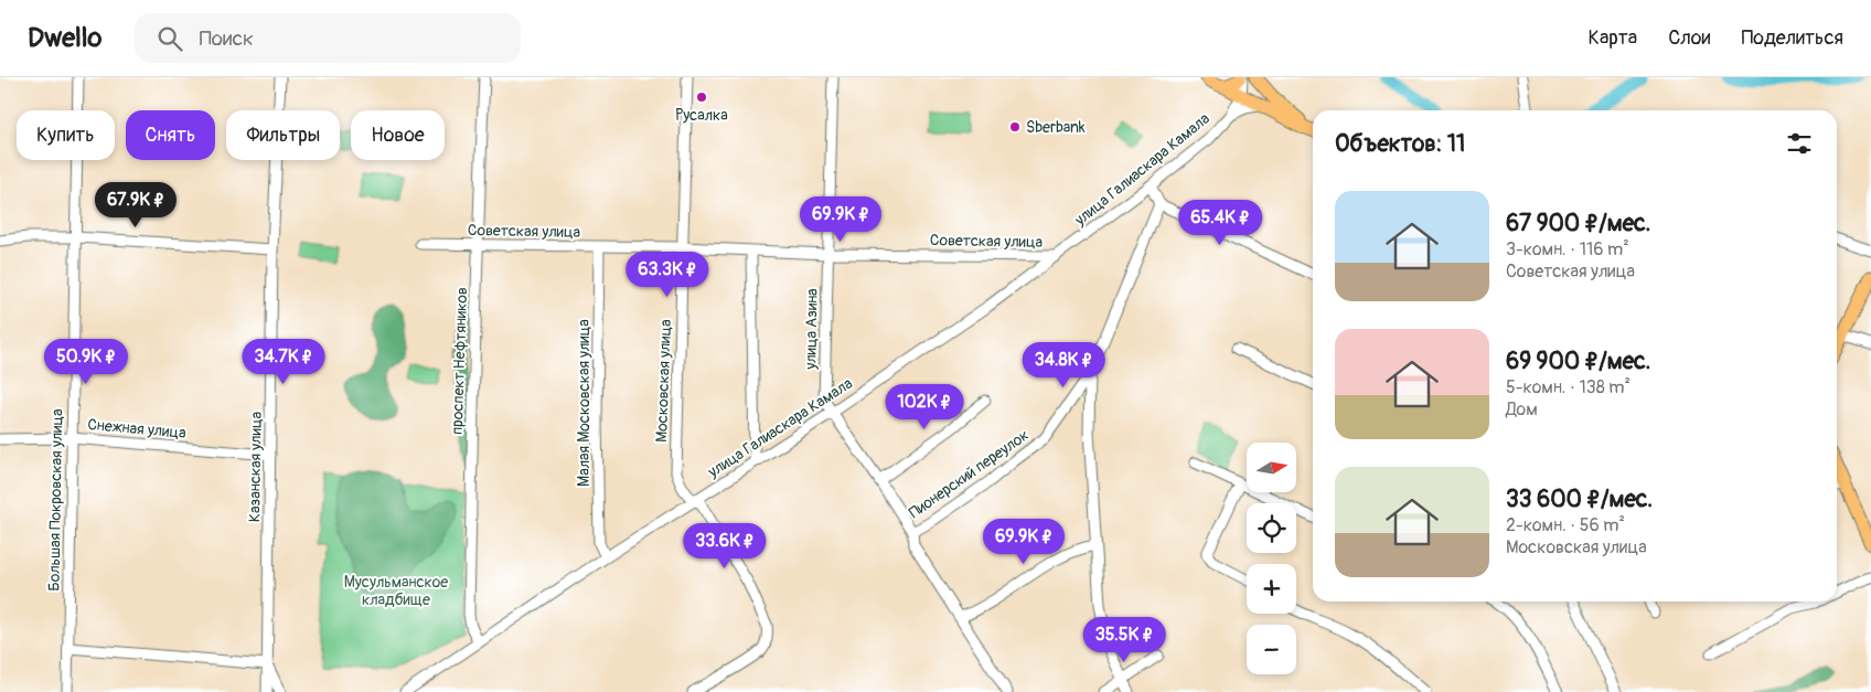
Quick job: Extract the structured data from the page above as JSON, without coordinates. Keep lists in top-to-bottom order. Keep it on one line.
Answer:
{"streets":{"street":["улица Галиаскара Камала","Советская улица","улица Азина","проспект Нефтяников","Московская улица","Малая Московская улица","Снежная улица","Казанская улица","Пионерский переулок","Большая Покровская улица"]},"crossings":[["улица Галиаскара Камала","Советская улица"],["улица Галиаскара Камала","улица Азина"],["улица Галиаскара Камала","проспект Нефтяников"],["улица Галиаскара Камала","Московская улица"],["улица Галиаскара Камала","Малая Московская улица"],["Советская улица","улица Азина"],["Советская улица","проспект Нефтяников"],["Советская улица","Московская улица"],["Советская улица","Малая Московская улица"],["улица Азина","Пионерский переулок"],["Снежная улица","Казанская улица"],["Снежная улица","Большая Покровская улица"]],"parks":["Мусульманское кладбище"],"places":["Русалка","Sberbank"],"north":"right","page":{"header":"Dwello","search":"Поиск","nav":["Карта","Слои","Поделиться"],"chip":["Купить","Снять","Фильтры","Новое"],"heading":"Объектов: 11","list":[{"name":"67 900 ₽/мес.","note":"3-комн. · 116 m² · Советская улица"},{"name":"69 900 ₽/мес.","note":"5-комн. · 138 m² · Дом"},{"name":"33 600 ₽/мес.","note":"2-комн. · 56 m² · Московская улица"}],"price":["67.9K ₽","69.9K ₽","65.4K ₽","63.3K ₽","50.9K ₽","34.7K ₽","34.8K ₽","102K ₽","69.9K ₽","33.6K ₽","35.5K ₽"],"map_buttons":["+","−"]}}
